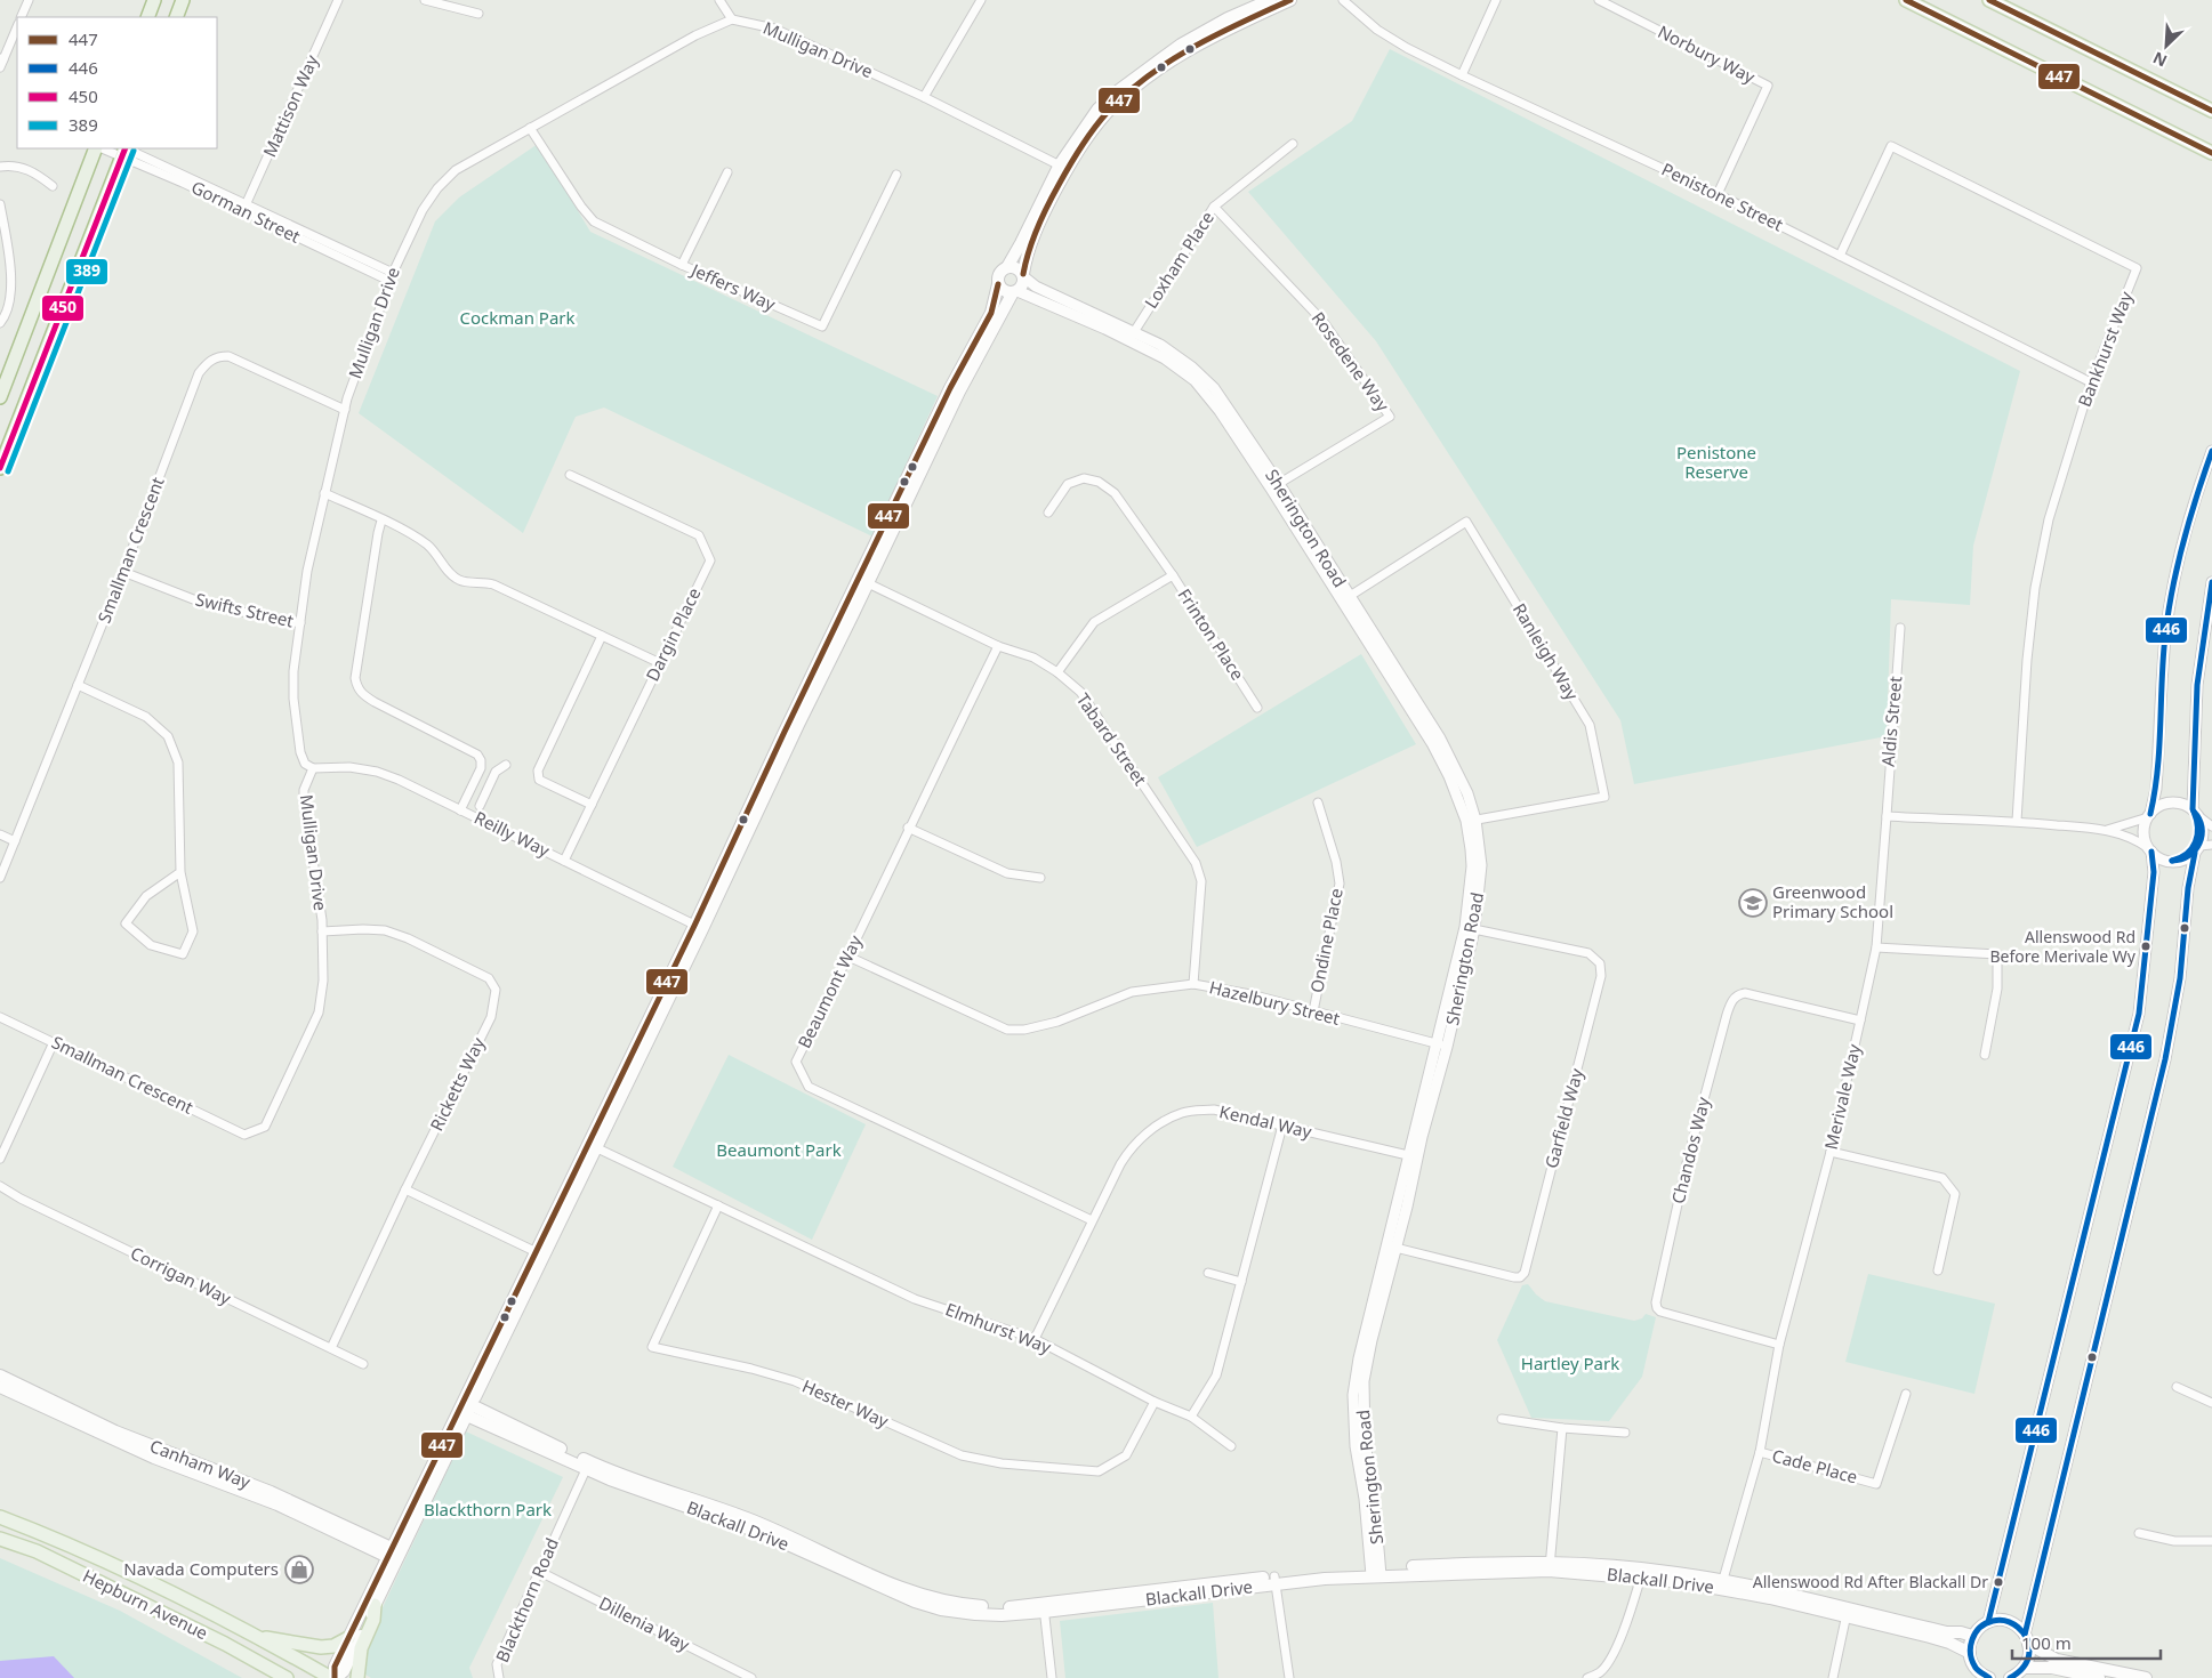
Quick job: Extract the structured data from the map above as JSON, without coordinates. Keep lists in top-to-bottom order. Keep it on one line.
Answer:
{"streets":{"main road":["Canham Way","Blackall Drive","Hepburn Avenue"],"street":["Mulligan Drive","Norbury Way","Mattison Way","Penistone Street","Gorman Street","Loxham Place","Jeffers Way","Bankhurst Way","Rosedene Way","Sherington Road","Smallman Crescent","Swifts Street","Dargin Place","Frinton Place","Ranleigh Way","Aldis Street","Tabard Street","Reilly Way","Ondine Place","Beaumont Way","Hazelbury Street","Ricketts Way","Merivale Way","Garfield Way","Kendal Way","Chandos Way","Corrigan Way","Elmhurst Way","Hester Way","Cade Place","Blackthorn Road","Dillenia Way"]},"crossings":[["Mulligan Drive","Gorman Street"],["Mulligan Drive","Jeffers Way"],["Mulligan Drive","Smallman Crescent"],["Mulligan Drive","Swifts Street"],["Mulligan Drive","Reilly Way"],["Mulligan Drive","Ricketts Way"],["Norbury Way","Penistone Street"],["Mattison Way","Gorman Street"],["Penistone Street","Bankhurst Way"],["Loxham Place","Rosedene Way"],["Loxham Place","Sherington Road"],["Rosedene Way","Sherington Road"],["Sherington Road","Ranleigh Way"],["Sherington Road","Hazelbury Street"],["Sherington Road","Garfield Way"],["Sherington Road","Kendal Way"],["Sherington Road","Blackall Drive"],["Smallman Crescent","Swifts Street"],["Dargin Place","Reilly Way"],["Frinton Place","Tabard Street"],["Aldis Street","Merivale Way"],["Tabard Street","Beaumont Way"],["Tabard Street","Hazelbury Street"],["Ondine Place","Hazelbury Street"],["Beaumont Way","Hazelbury Street"],["Beaumont Way","Kendal Way"],["Ricketts Way","Corrigan Way"],["Merivale Way","Chandos Way"],["Merivale Way","Cade Place"],["Merivale Way","Blackall Drive"],["Kendal Way","Elmhurst Way"],["Elmhurst Way","Hester Way"],["Blackall Drive","Blackthorn Road"],["Blackthorn Road","Dillenia Way"]],"parks":["Cockman Park","Penistone Reserve","Beaumont Park","Hartley Park","Blackthorn Park"],"places":{"school or university":["Greenwood Primary School"],"other":["Allenswood Rd Before Merivale Wy","Allenswood Rd After Blackall Dr"],"shop":["Navada Computers"]},"lines":["transit line 447","transit line 450","transit line 389","transit line 446"],"legend":["447","446","450","389"],"scale_bar":"100 m","north":"bottom left"}
